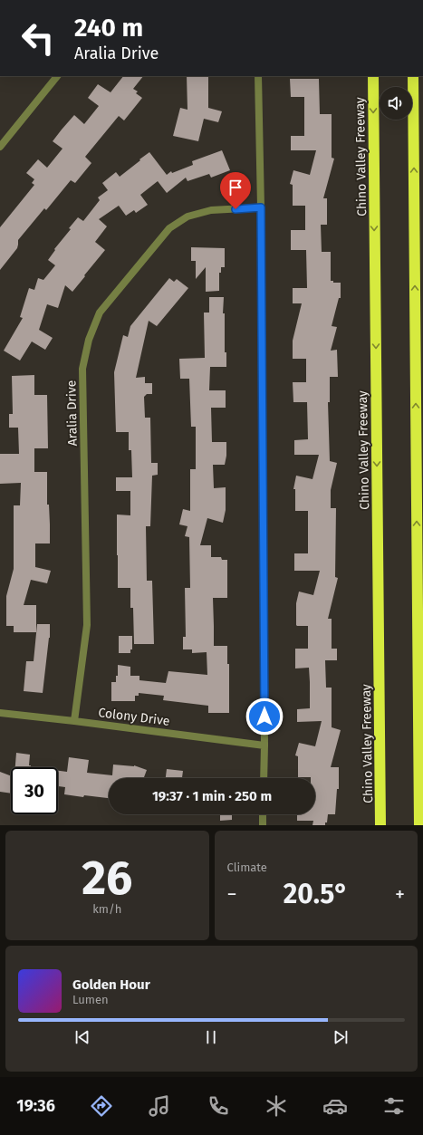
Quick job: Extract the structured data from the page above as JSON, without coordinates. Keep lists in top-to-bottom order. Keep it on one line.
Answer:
{"streets":{"highway":["Chino Valley Freeway"],"street":["Aralia Drive","Colony Drive"]},"crossings":[["Aralia Drive","Colony Drive"]],"page":{"turn":["240 m","Aralia Drive"],"limit":"30","trip":"19:37 · 1 min · 250 m","tile":[["26","km/h"],"Climate"],"heat":["−","20.5°","+"],"song":["Golden Hour","Lumen"],"tabs":"19:36"}}
